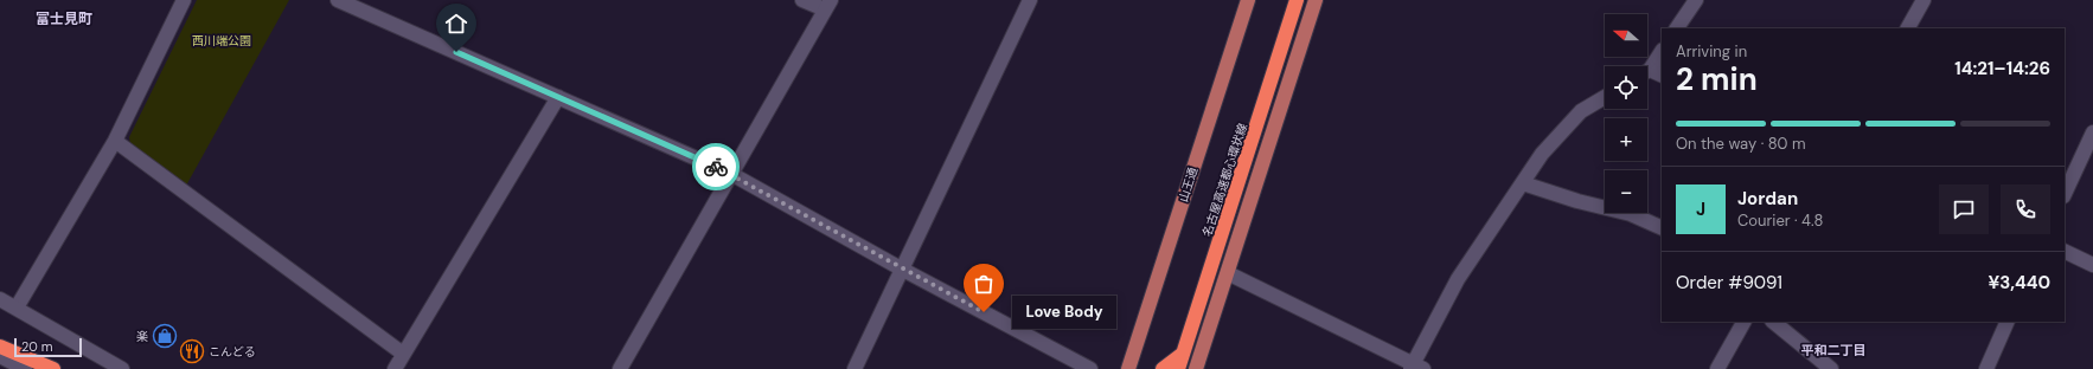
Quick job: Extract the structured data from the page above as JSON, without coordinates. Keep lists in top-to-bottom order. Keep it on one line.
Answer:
{"streets":{"highway":["名古屋高速都心環状線"],"main road":["山王通"]},"districts":["富士見町","平和二丁目"],"parks":["西川端公園"],"places":{"other":["Love Body"],"shop":["楽"],"restaurant":["こんどる"]},"scale_bar":"20 m","north":"left","page":{"map_buttons":["+","−"],"heading":["2 min","Arriving in","14:21–14:26"],"panel":["Jordan","Courier · 4.8","Order #9091","¥3,440"],"bar":"On the way · 80 m","round":"J","bubble":"Love Body","scale":"20 m"}}
